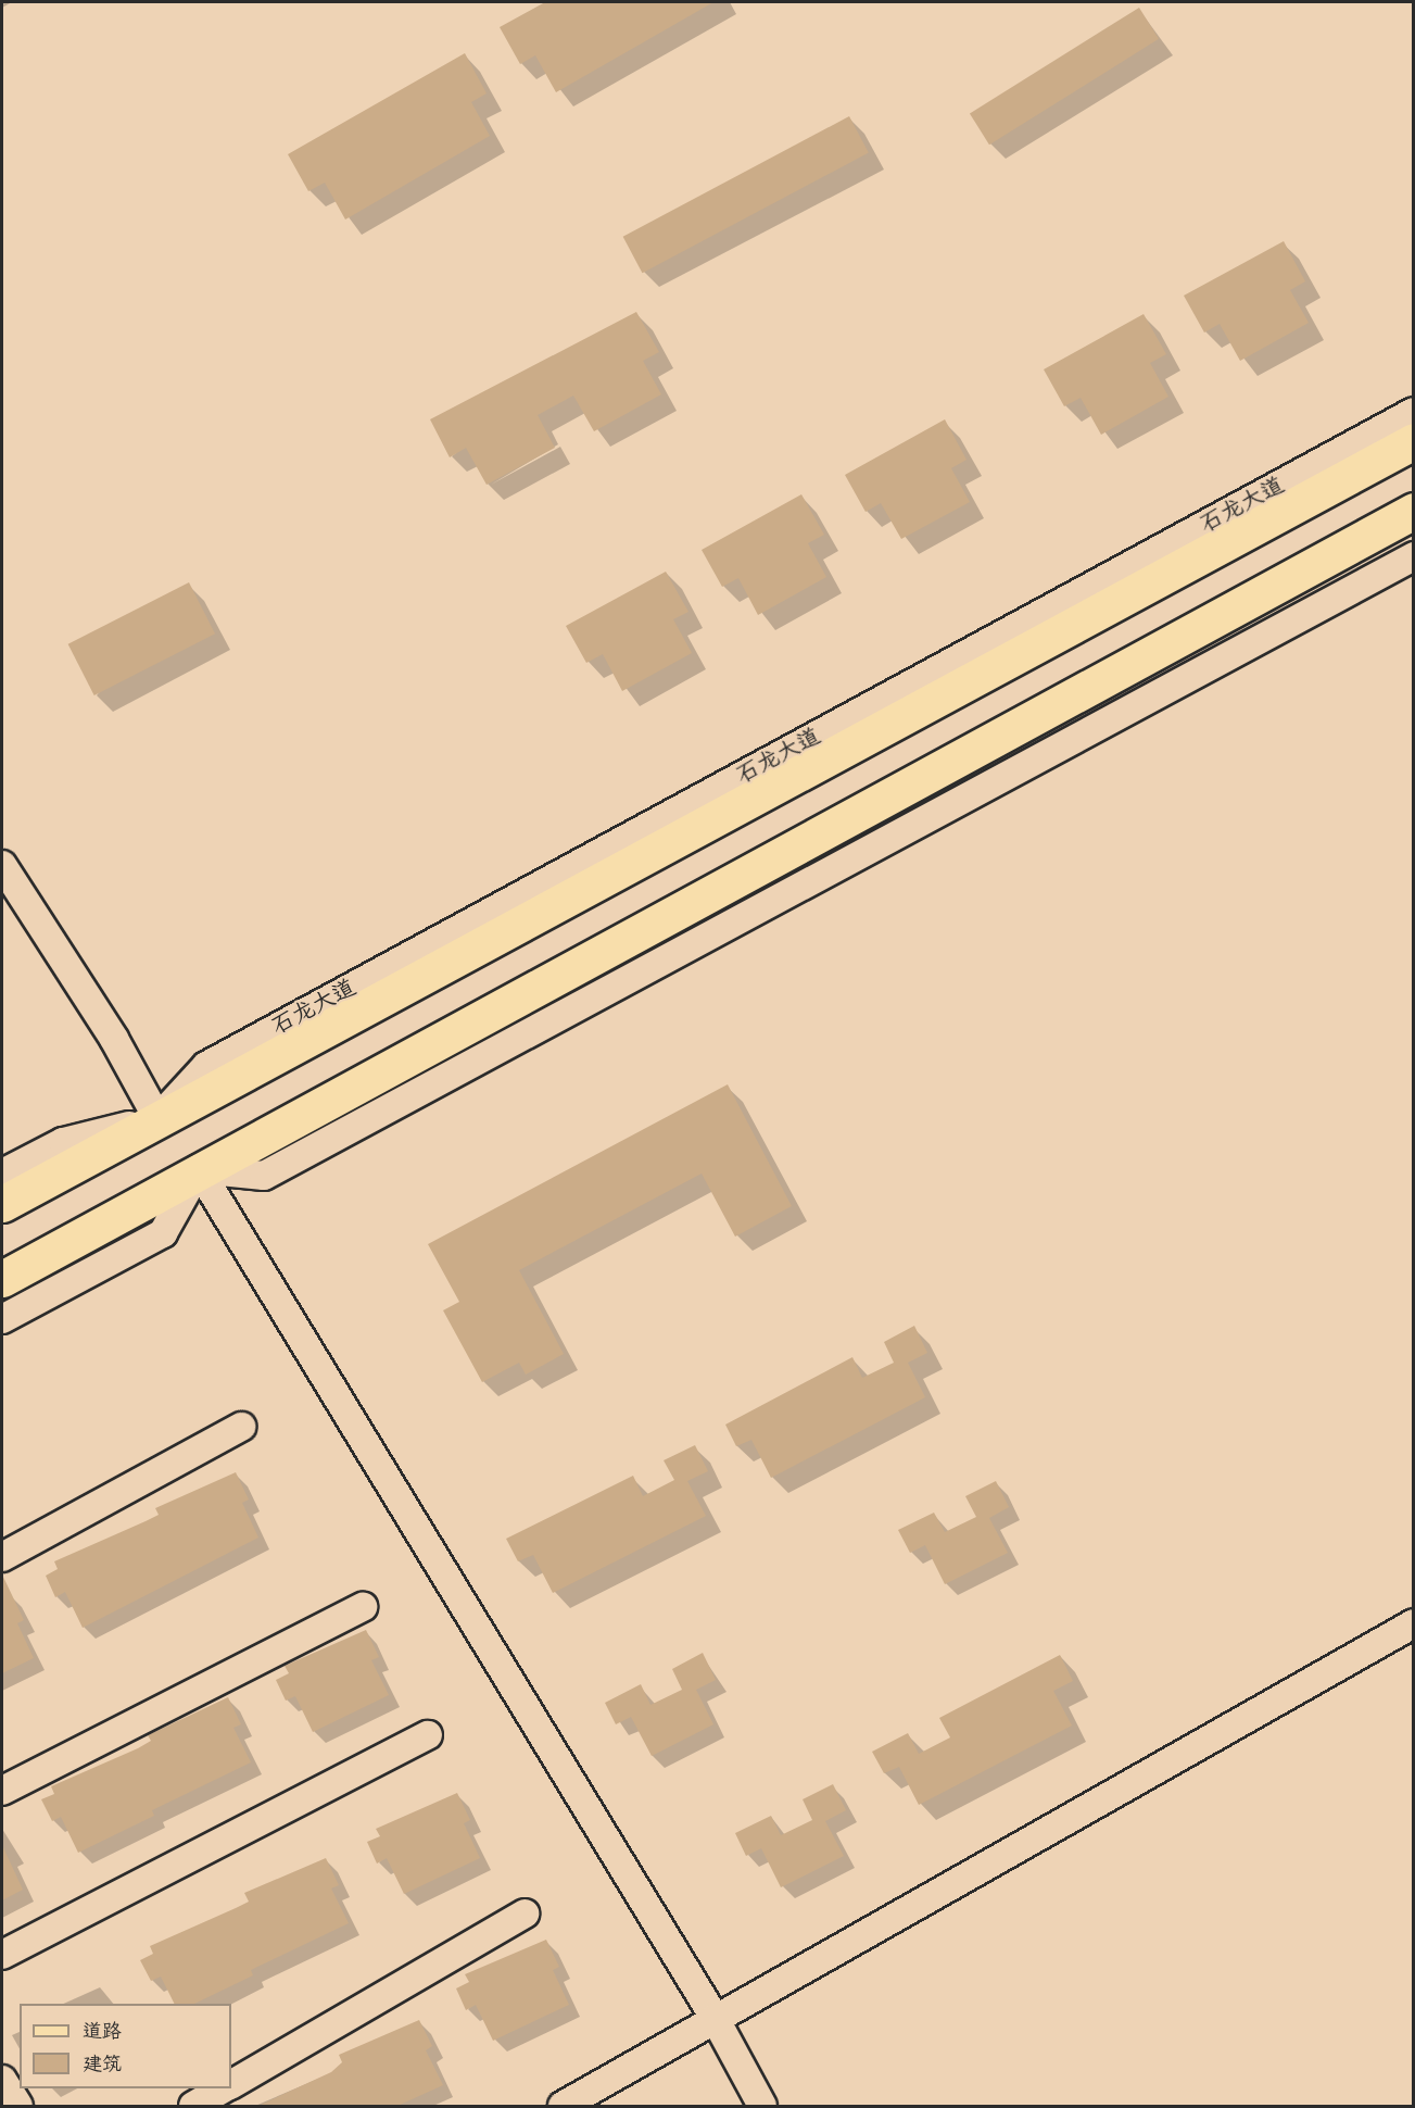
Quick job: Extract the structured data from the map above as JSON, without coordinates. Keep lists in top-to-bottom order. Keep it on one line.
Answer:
{"streets":{"main road":["石龙大道"]},"legend":["道路","建筑"]}
